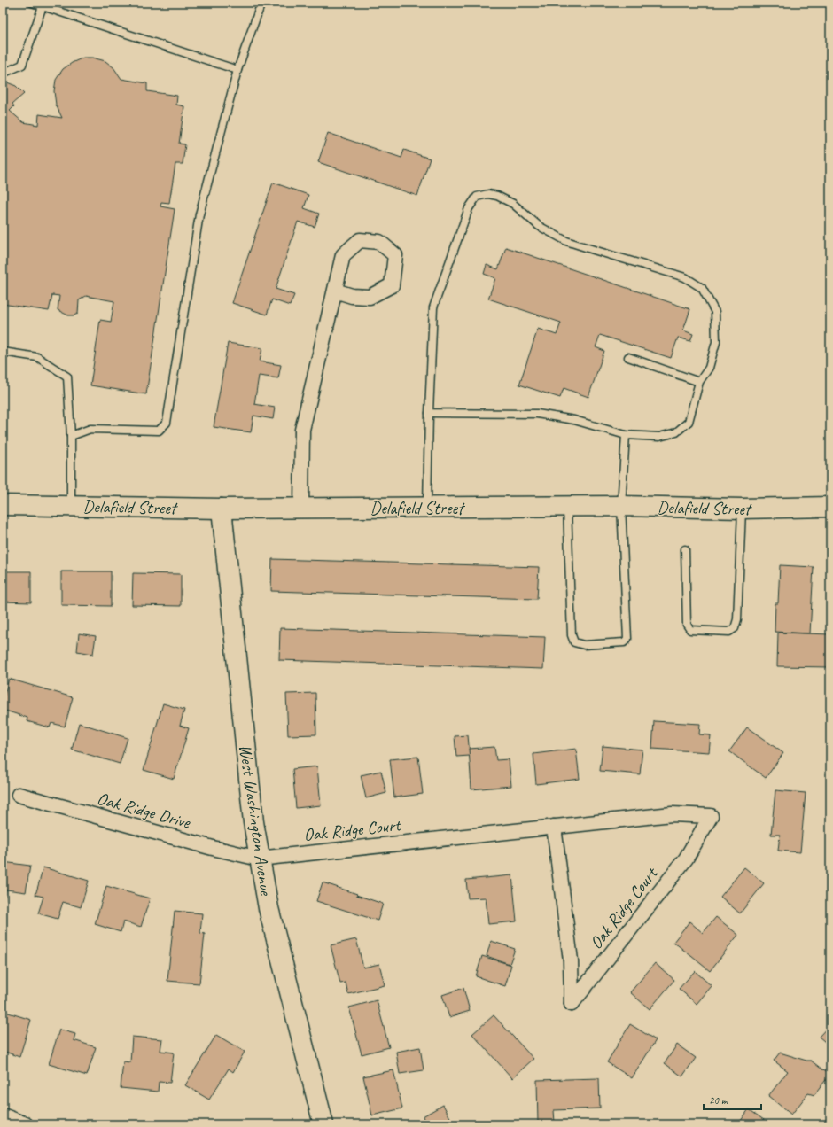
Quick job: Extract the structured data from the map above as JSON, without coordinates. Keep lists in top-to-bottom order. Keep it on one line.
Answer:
{"streets":{"street":["Delafield Street","Oak Ridge Drive","West Washington Avenue","Oak Ridge Court"]},"crossings":[["Delafield Street","West Washington Avenue"],["Oak Ridge Drive","West Washington Avenue"],["Oak Ridge Drive","Oak Ridge Court"],["West Washington Avenue","Oak Ridge Court"]],"scale_bar":"20 m"}
